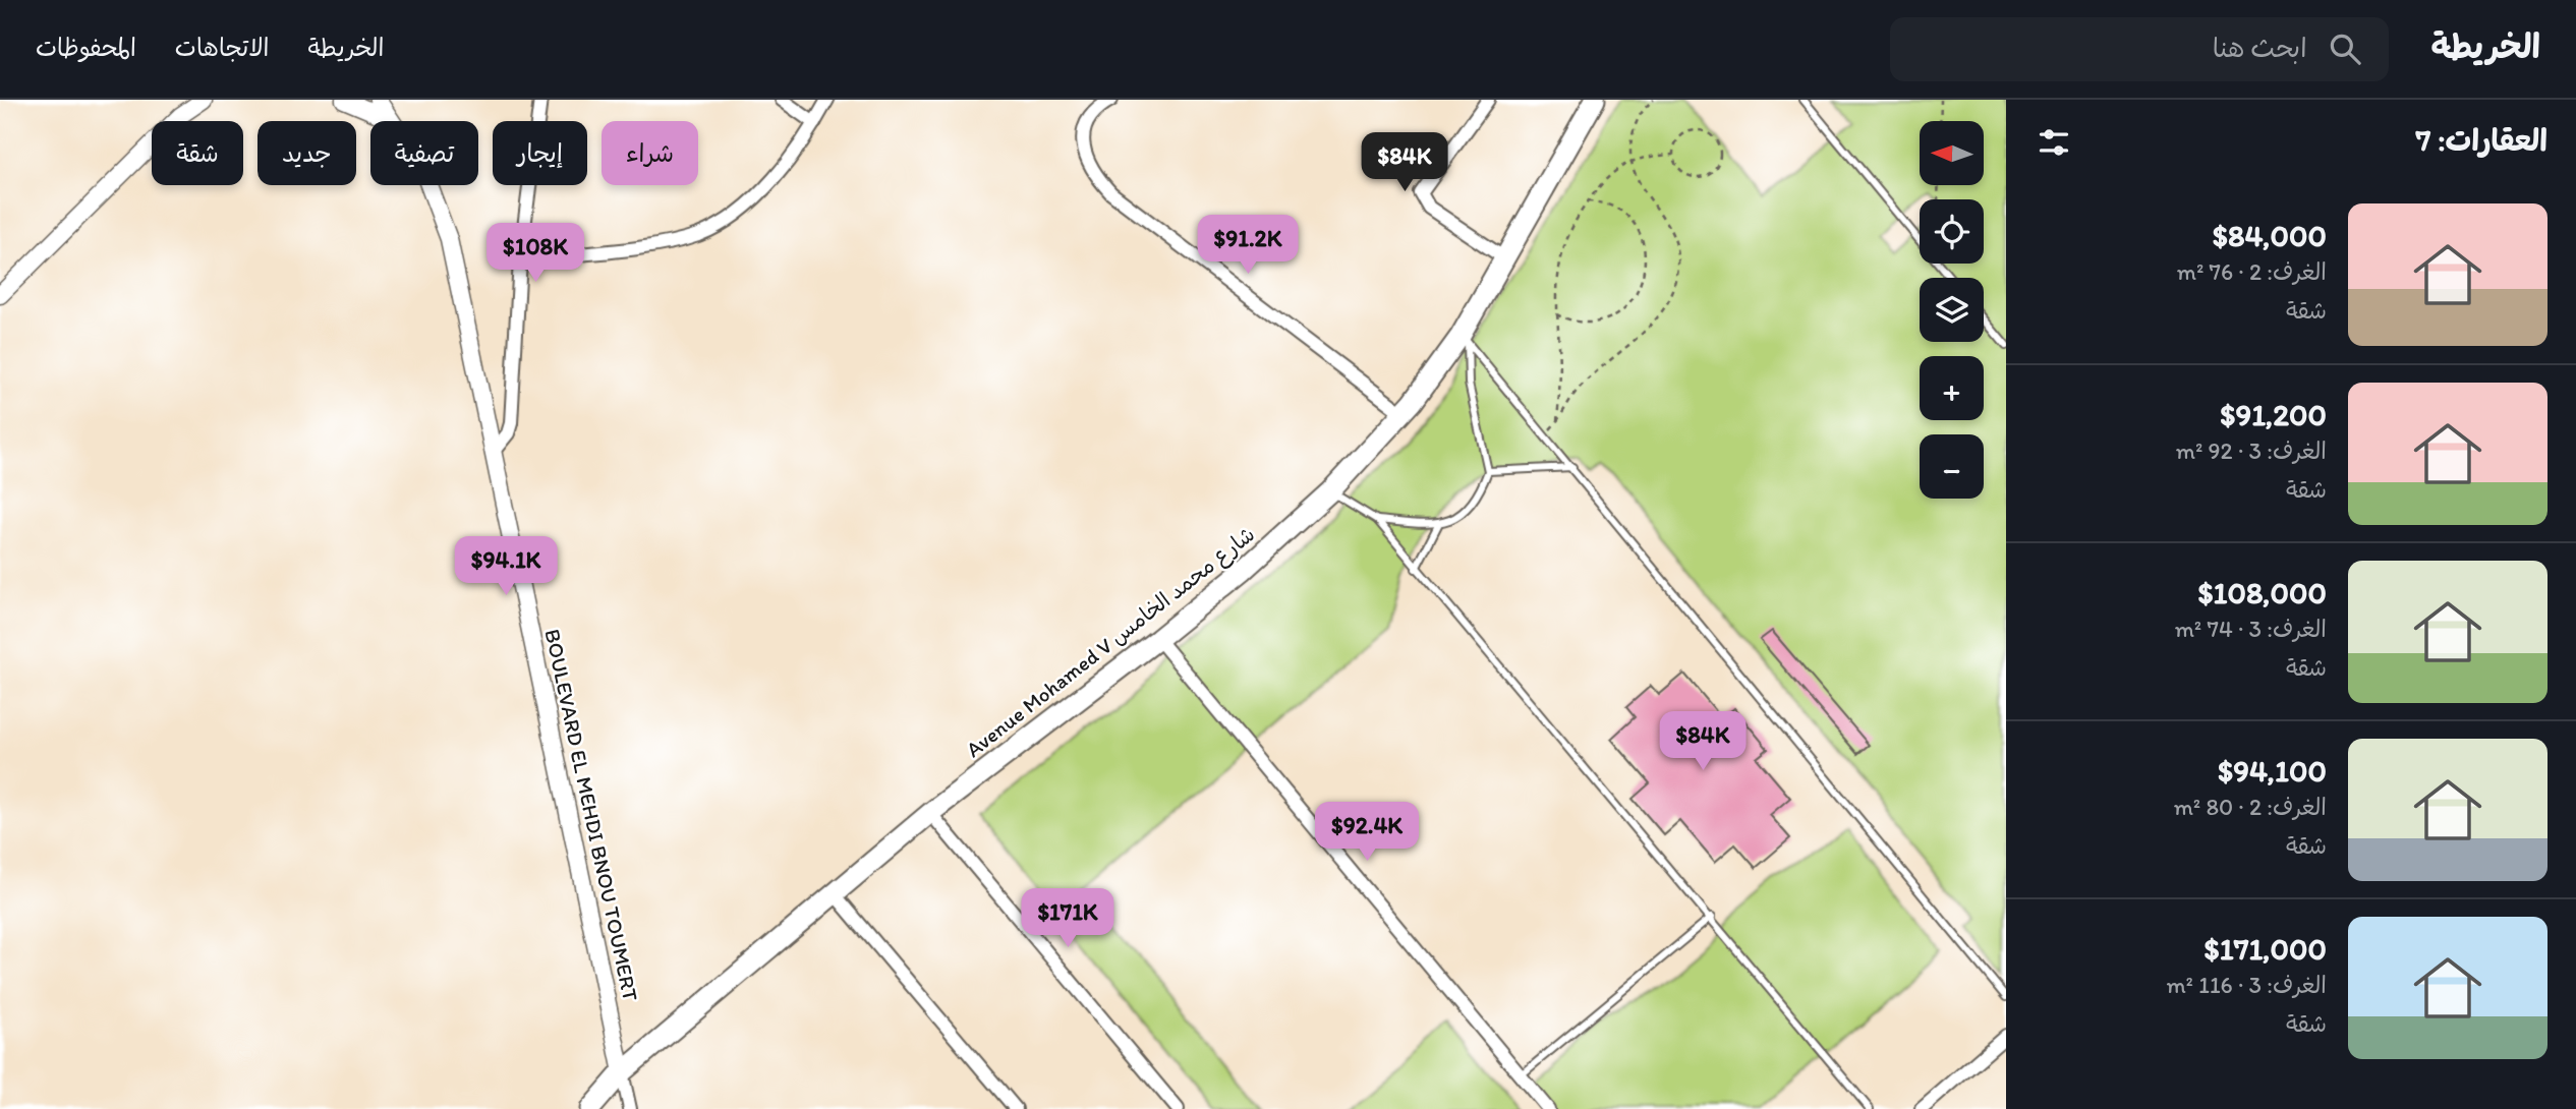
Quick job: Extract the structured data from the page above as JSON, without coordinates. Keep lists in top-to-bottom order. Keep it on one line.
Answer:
{"streets":{"main road":["Avenue Mohamed V شارع محمد الخامس","BOULEVARD EL MEHDI BNOU TOUMERT"]},"crossings":[["Avenue Mohamed V شارع محمد الخامس","BOULEVARD EL MEHDI BNOU TOUMERT"]],"north":"left","page":{"header":"الخريطة","search":"ابحث هنا","nav":["الخريطة","الاتجاهات","المحفوظات"],"heading":"العقارات: 7","map_buttons":["+","−"],"chip":["شراء","إيجار","تصفية","جديد","شقة"],"price":["$84K","$91.2K","$108K","$94.1K","$84K","$92.4K","$171K"],"list":[{"name":"$84,000","note":"الغرف: 2 · 76 m² · شقة"},{"name":"$91,200","note":"الغرف: 3 · 92 m² · شقة"},{"name":"$108,000","note":"الغرف: 3 · 74 m² · شقة"},{"name":"$94,100","note":"الغرف: 2 · 80 m² · شقة"},{"name":"$171,000","note":"الغرف: 3 · 116 m² · شقة"}]}}
